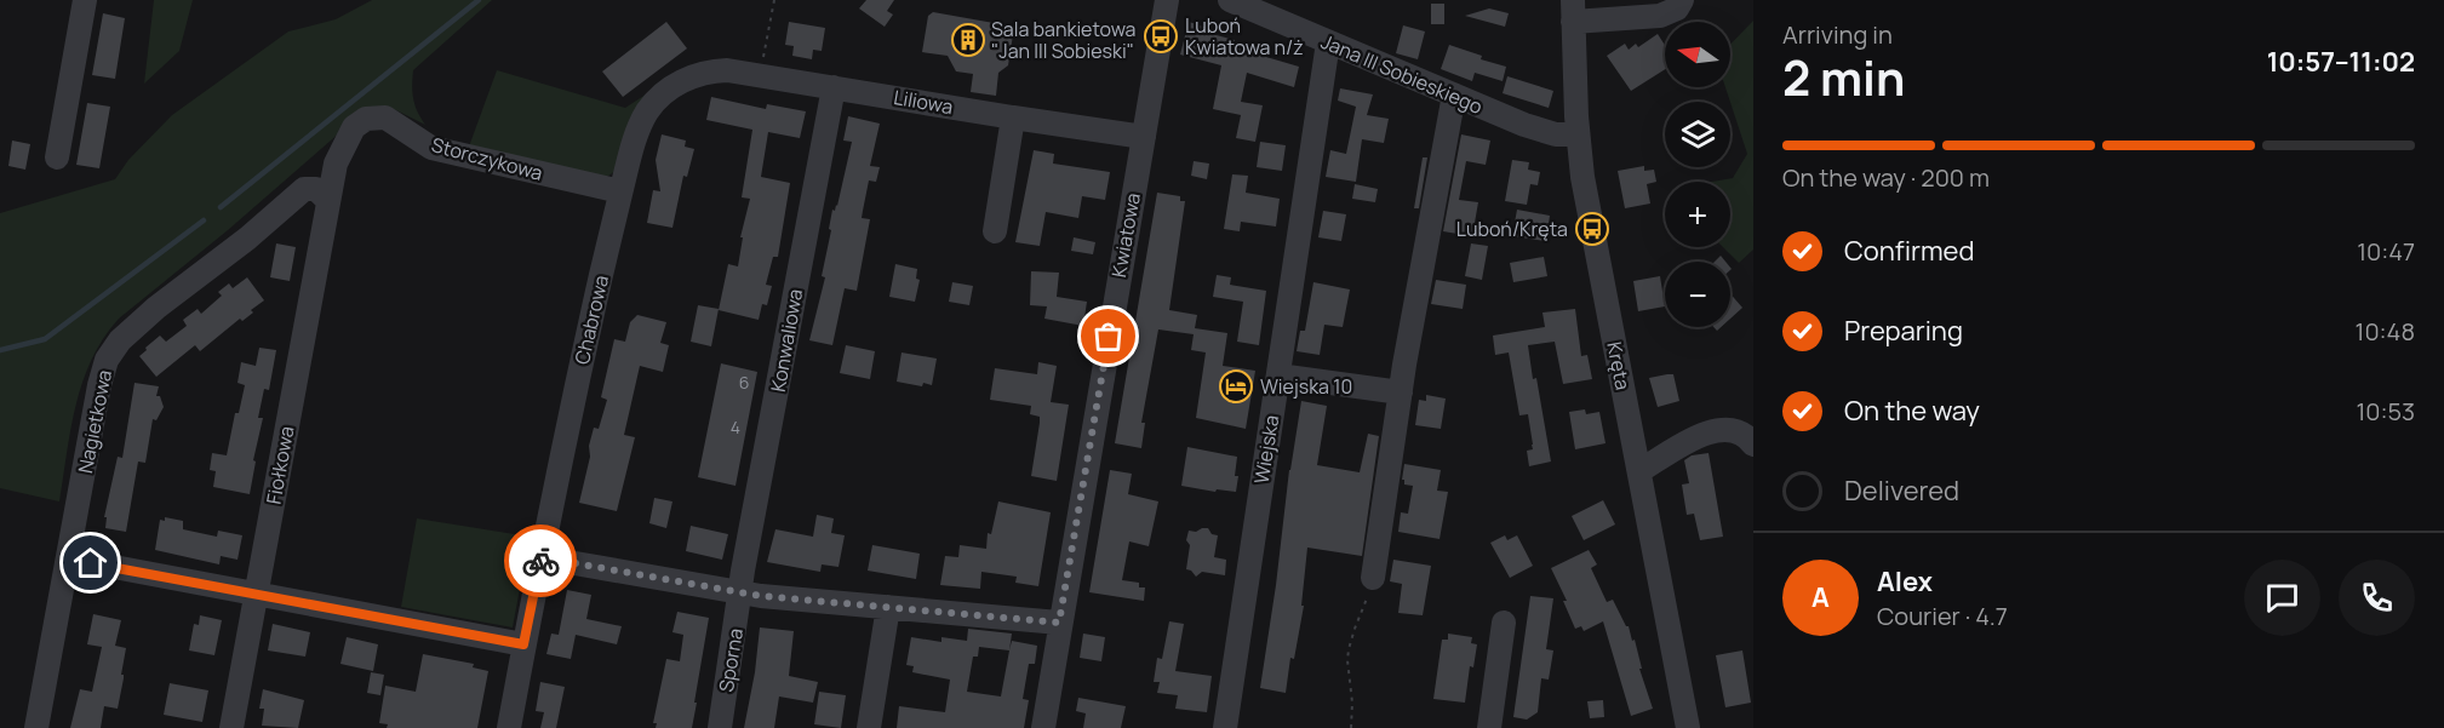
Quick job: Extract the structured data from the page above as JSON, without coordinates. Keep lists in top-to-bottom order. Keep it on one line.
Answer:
{"streets":{"street":["Jana III Sobieskiego","Liliowa","Storczykowa","Kwiatowa","Chabrowa","Konwaliowa","Kręta","Nagietkowa","Wiejska","Fiołkowa","Sporna"]},"crossings":[["Jana III Sobieskiego","Kręta"],["Jana III Sobieskiego","Wiejska"],["Liliowa","Kwiatowa"],["Liliowa","Chabrowa"],["Liliowa","Konwaliowa"],["Storczykowa","Chabrowa"],["Storczykowa","Nagietkowa"],["Storczykowa","Fiołkowa"],["Chabrowa","Konwaliowa"],["Konwaliowa","Sporna"],["Nagietkowa","Fiołkowa"]],"places":{"bus stop":["Luboń Kwiatowa n/ż","Luboń/Kręta"],"building":["Sala bankietowa \"Jan III Sobieski\""],"hotel":["Wiejska 10"]},"house_numbers":["6","4"],"north":"left","page":{"heading":["2 min","Arriving in","10:57–11:02"],"panel":["Alex","Courier · 4.7"],"map_buttons":["+","−"],"bar":"On the way · 200 m","list":[["Confirmed","10:47"],["Preparing","10:48"],["On the way","10:53"],"Delivered"],"round":"A"}}
